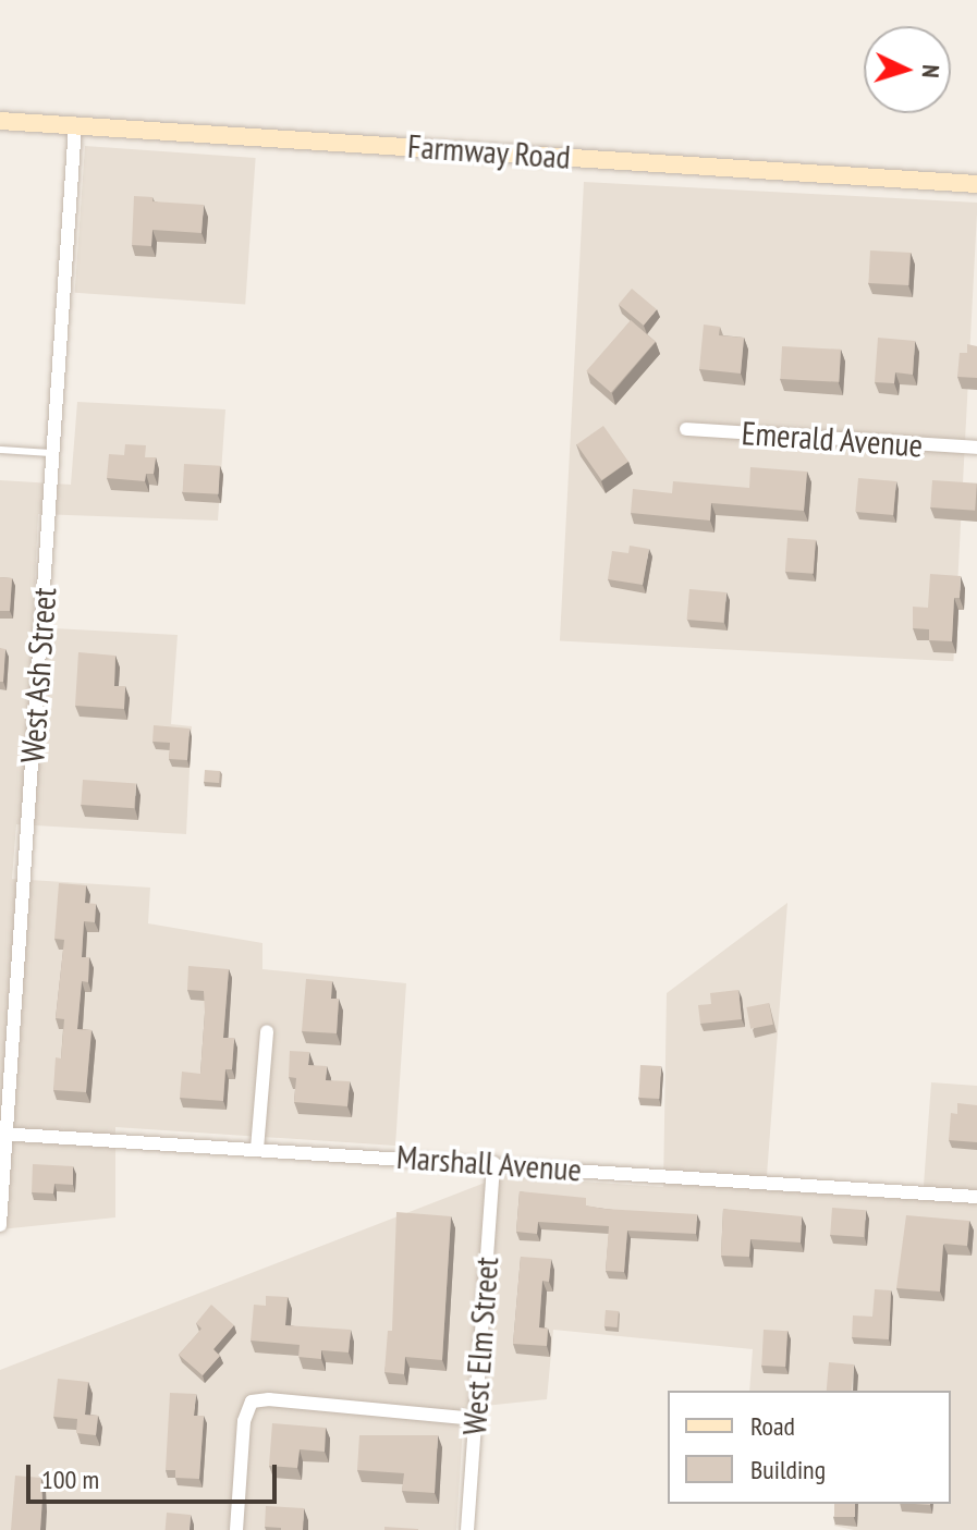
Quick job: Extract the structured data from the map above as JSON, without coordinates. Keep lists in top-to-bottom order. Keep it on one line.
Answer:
{"streets":{"main road":["Farmway Road"],"street":["Emerald Avenue","West Ash Street","Marshall Avenue","West Elm Street"]},"crossings":[["Farmway Road","West Ash Street"],["West Ash Street","Marshall Avenue"],["Marshall Avenue","West Elm Street"]],"legend":["Road","Building"],"scale_bar":"100 m","north":"right"}
